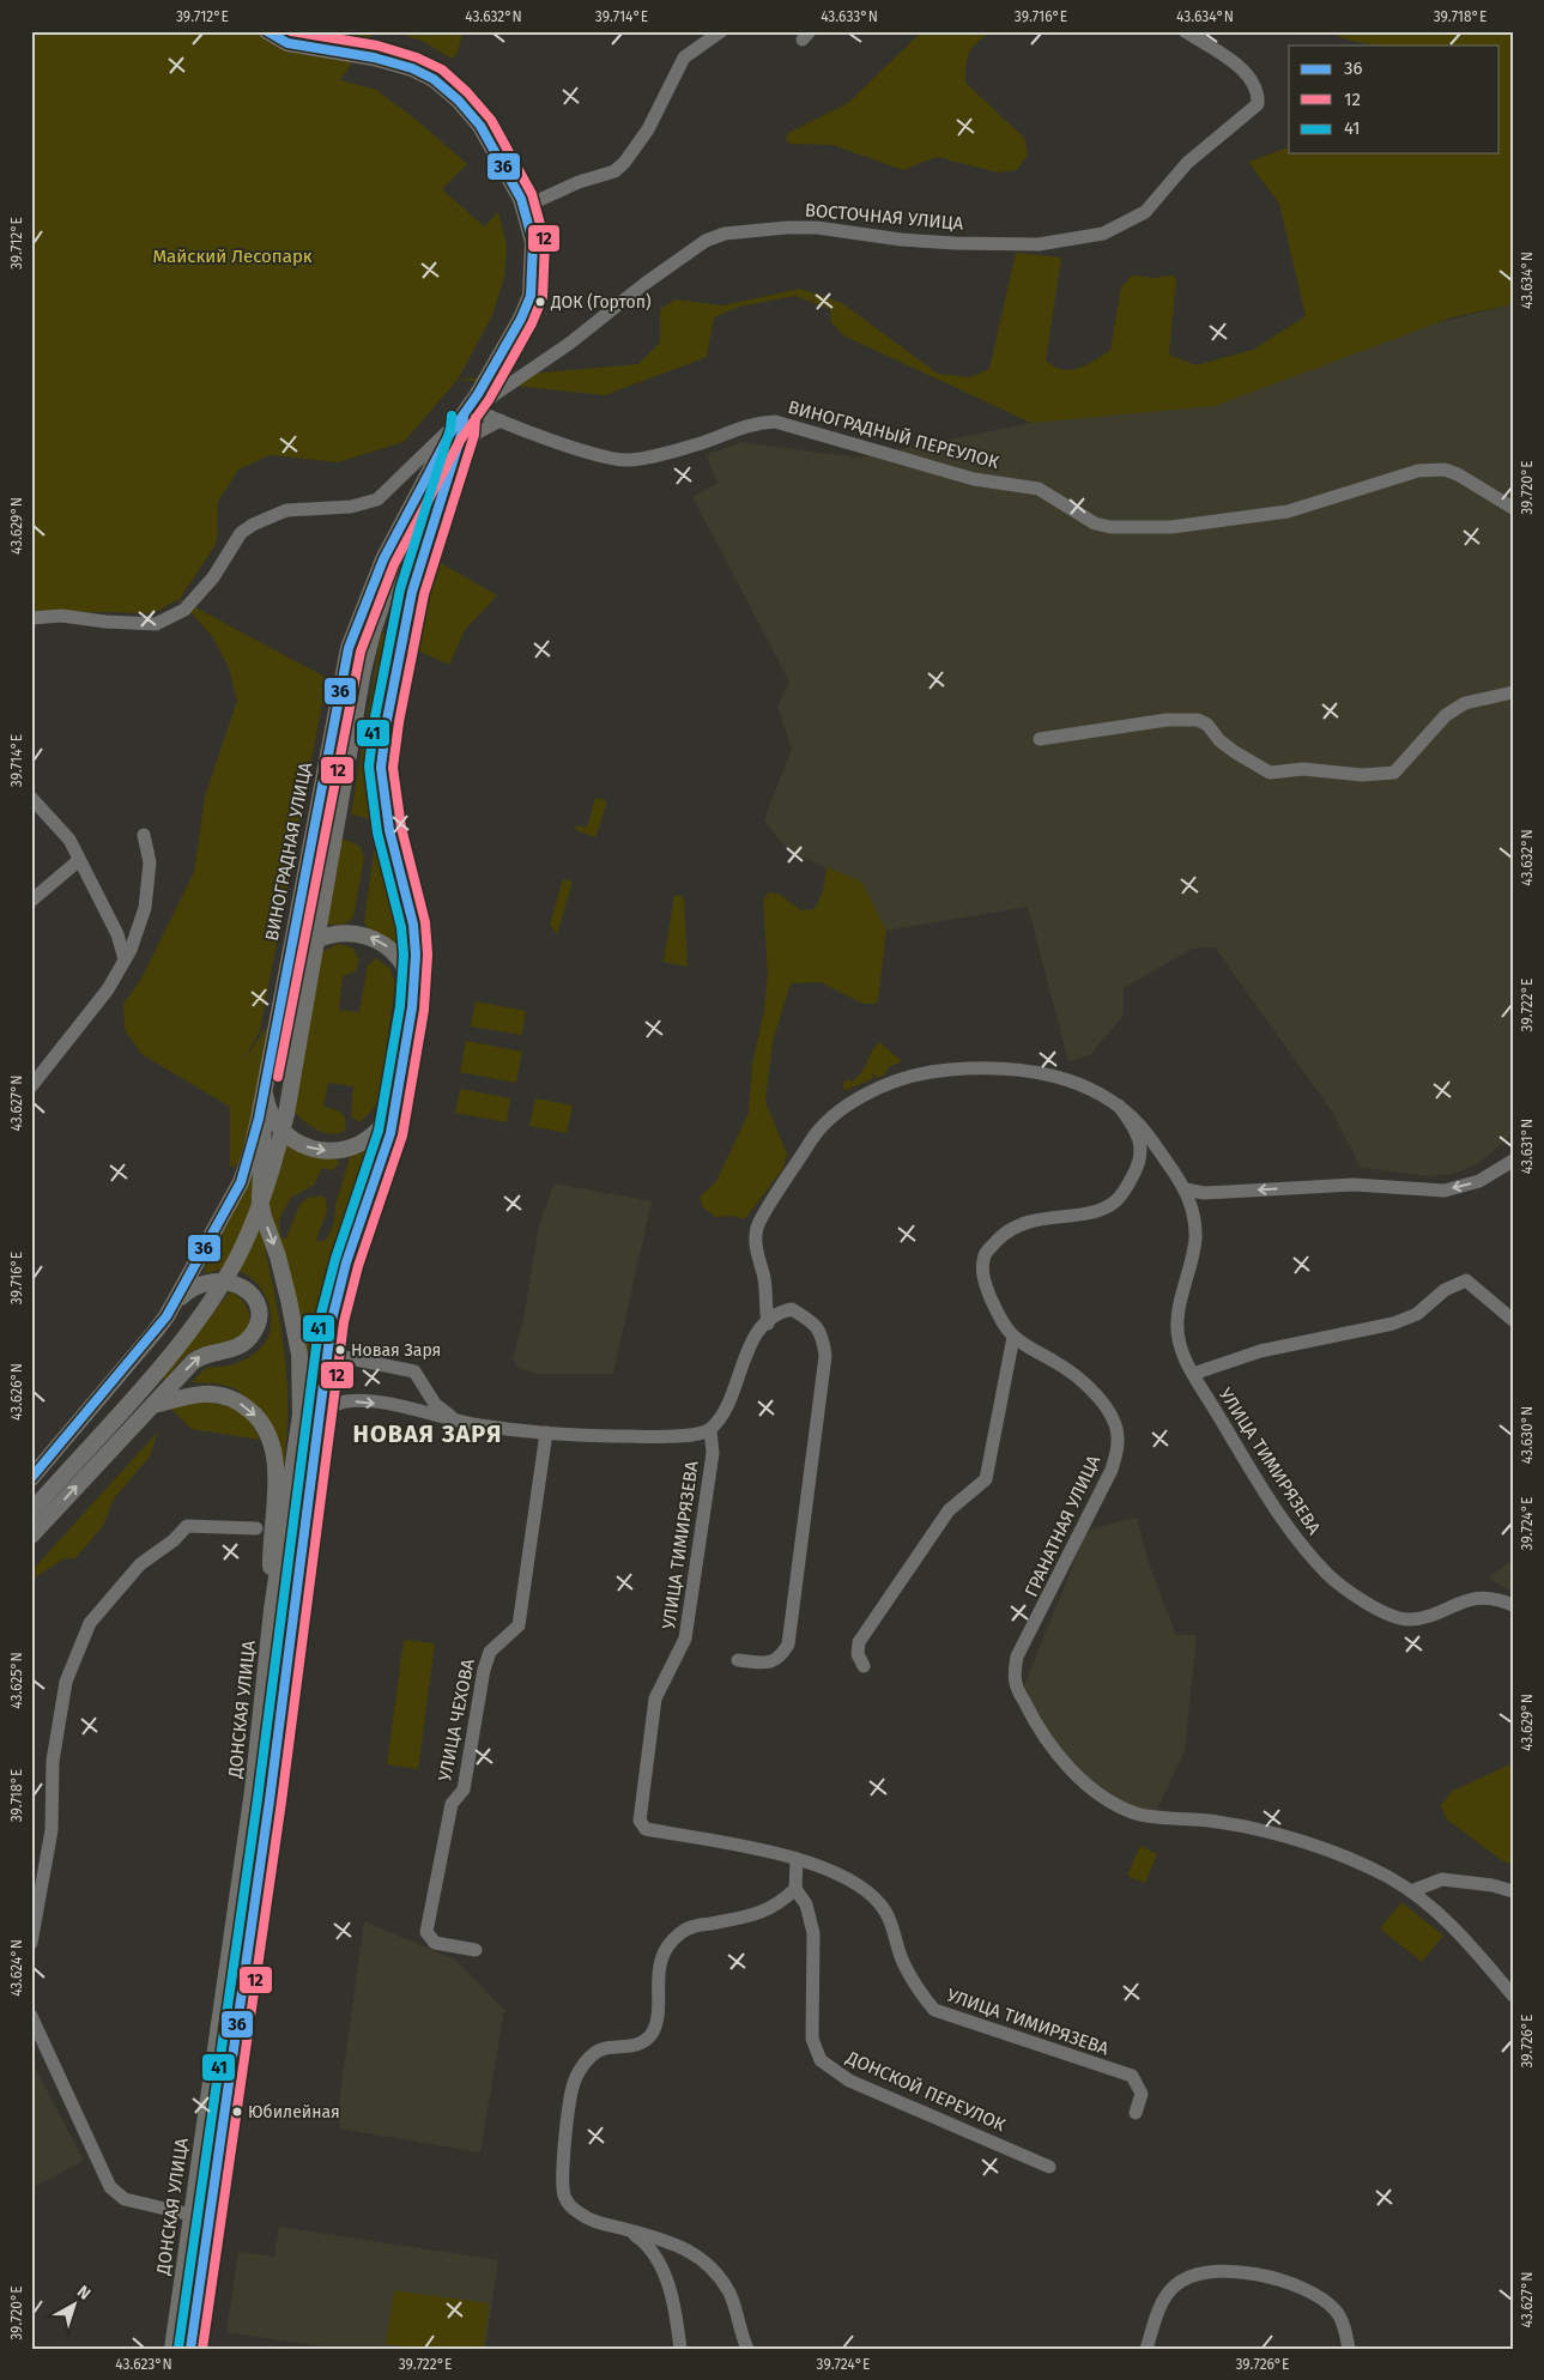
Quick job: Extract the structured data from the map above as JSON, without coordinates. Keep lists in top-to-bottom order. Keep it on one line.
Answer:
{"streets":{"main road":["ВИНОГРАДНАЯ УЛИЦА","ДОНСКАЯ УЛИЦА"],"street":["ВОСТОЧНАЯ УЛИЦА","ВИНОГРАДНЫЙ ПЕРЕУЛОК","УЛИЦА ТИМИРЯЗЕВА","ГРАНАТНАЯ УЛИЦА","УЛИЦА ЧЕХОВА","ДОНСКОЙ ПЕРЕУЛОК"]},"crossings":[["ВОСТОЧНАЯ УЛИЦА","ВИНОГРАДНЫЙ ПЕРЕУЛОК"],["ВОСТОЧНАЯ УЛИЦА","ВИНОГРАДНАЯ УЛИЦА"],["ВОСТОЧНАЯ УЛИЦА","ДОНСКАЯ УЛИЦА"],["ВИНОГРАДНЫЙ ПЕРЕУЛОК","ВИНОГРАДНАЯ УЛИЦА"],["ВИНОГРАДНЫЙ ПЕРЕУЛОК","ДОНСКАЯ УЛИЦА"],["ВИНОГРАДНАЯ УЛИЦА","ДОНСКАЯ УЛИЦА"],["УЛИЦА ТИМИРЯЗЕВА","ГРАНАТНАЯ УЛИЦА"],["УЛИЦА ТИМИРЯЗЕВА","ДОНСКАЯ УЛИЦА"],["УЛИЦА ТИМИРЯЗЕВА","УЛИЦА ЧЕХОВА"],["УЛИЦА ТИМИРЯЗЕВА","ДОНСКОЙ ПЕРЕУЛОК"]],"districts":["НОВАЯ ЗАРЯ"],"parks":["Майский Лесопарк"],"places":["ДОК (Гортоп)","Новая Заря","Юбилейная"],"lines":["transit line 36","transit line 12","transit line 41"],"legend":["36","12","41"],"north":"top right","coordinates":["39.712°E","43.632°N","39.714°E","43.633°N","39.716°E","43.634°N","39.718°E","39.720°E","43.629°N","39.722°E","43.627°N","43.631°N","43.626°N","43.630°N","39.724°E","43.625°N","43.624°N","39.726°E","43.623°N"]}
